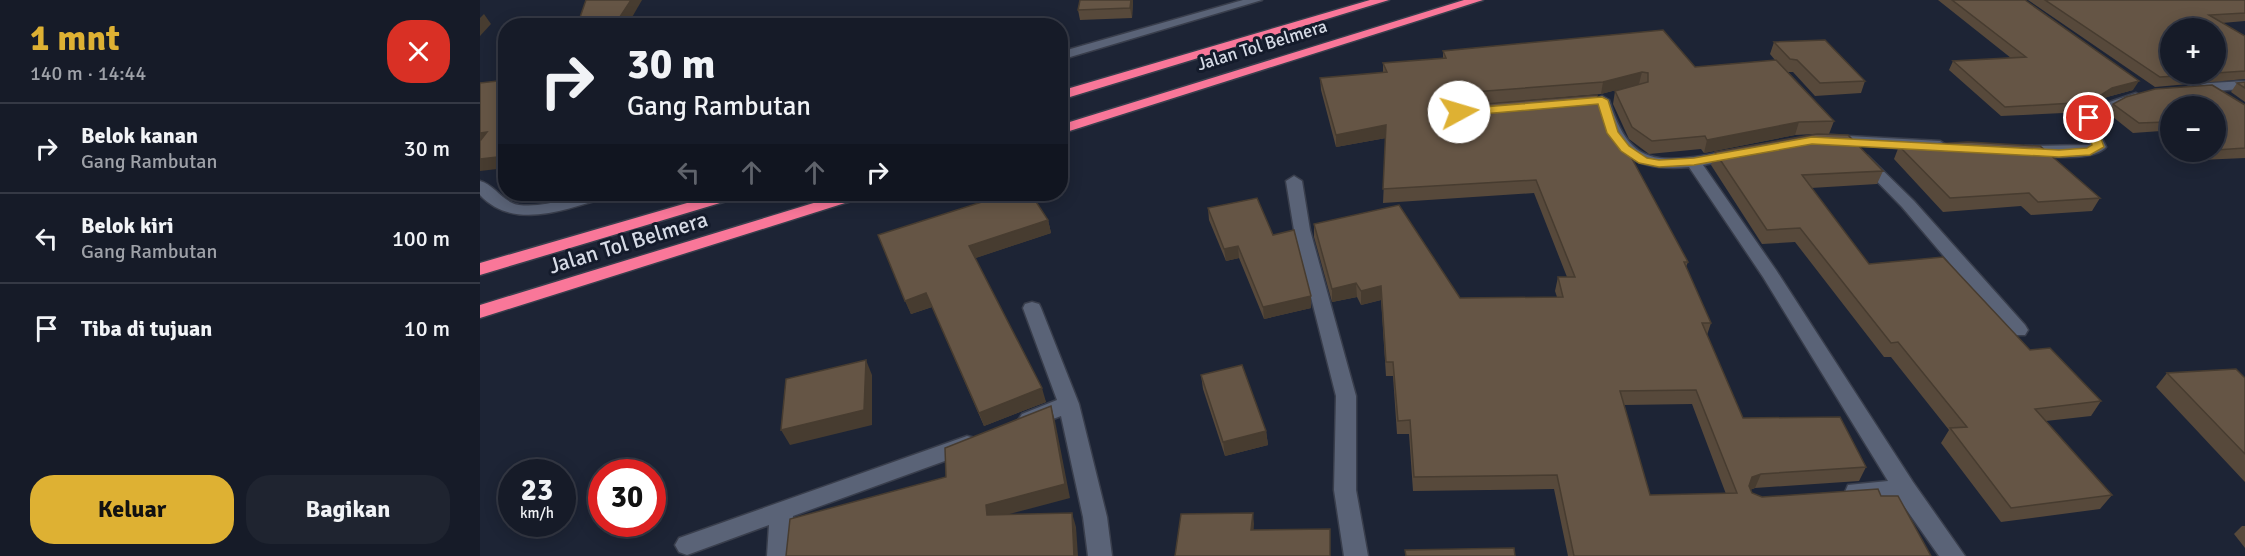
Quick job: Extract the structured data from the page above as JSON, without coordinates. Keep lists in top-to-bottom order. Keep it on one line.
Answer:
{"streets":{"highway":["Jalan Tol Belmera"]},"page":{"heading":["1 mnt","140 m · 14:44"],"map_buttons":["+","−"],"turn":["30 m","Gang Rambutan"],"list":[{"name":"Belok kanan","note":"Gang Rambutan","value":"30 m"},{"name":"Belok kiri","note":"Gang Rambutan","value":"100 m"},{"name":"Tiba di tujuan","value":"10 m"}],"speed":"23 km/h","limit":"30","buttons":["Keluar","Bagikan"]}}
